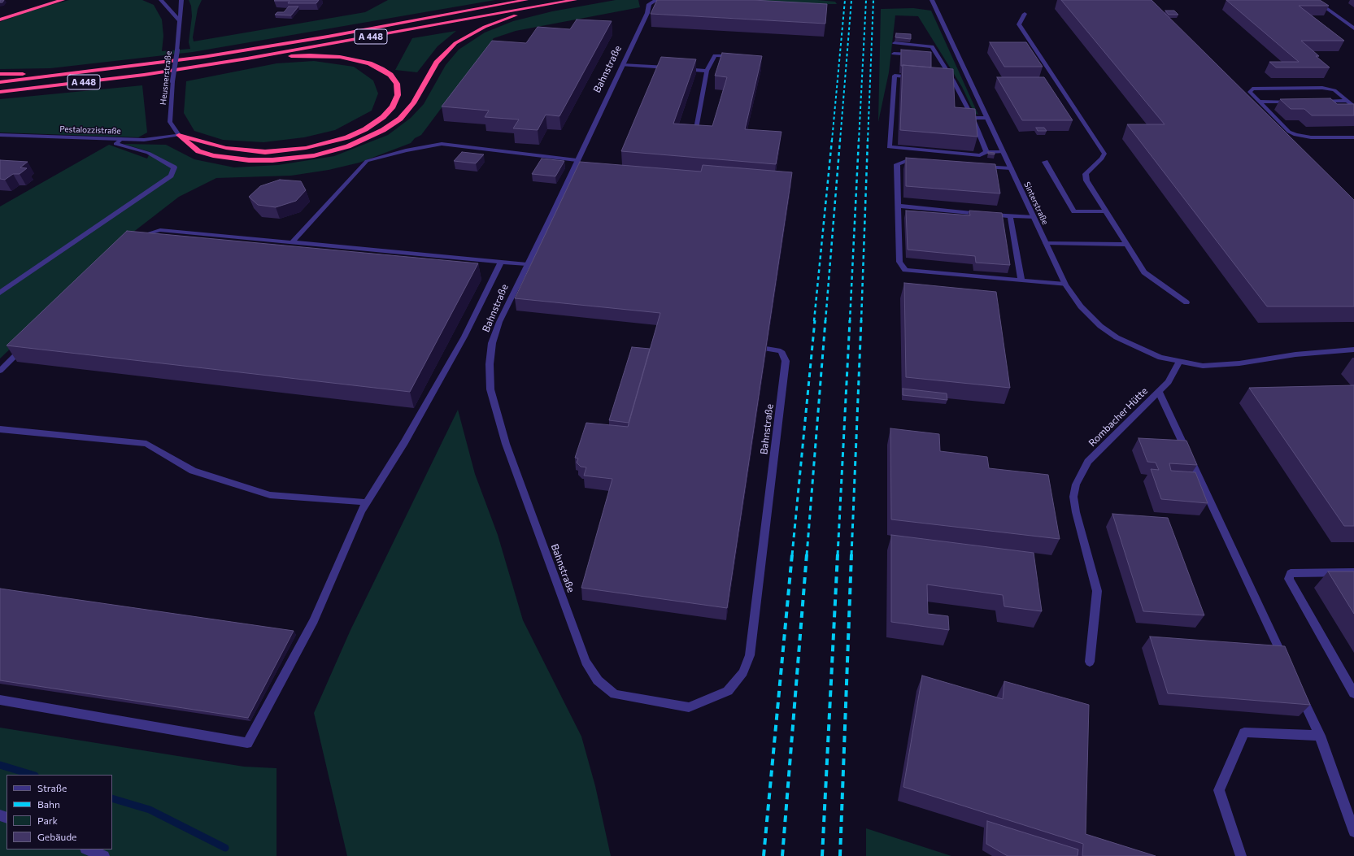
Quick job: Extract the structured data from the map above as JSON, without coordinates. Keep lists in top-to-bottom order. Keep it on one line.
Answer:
{"streets":{"highway":["A 448"],"street":["Bahnstraße","Heusnerstraße","Pestalozzistraße","Sinterstraße","Rombacher Hütte"]},"crossings":[["Heusnerstraße","Pestalozzistraße"],["Sinterstraße","Rombacher Hütte"]],"legend":["Straße","Bahn","Park","Gebäude"]}
